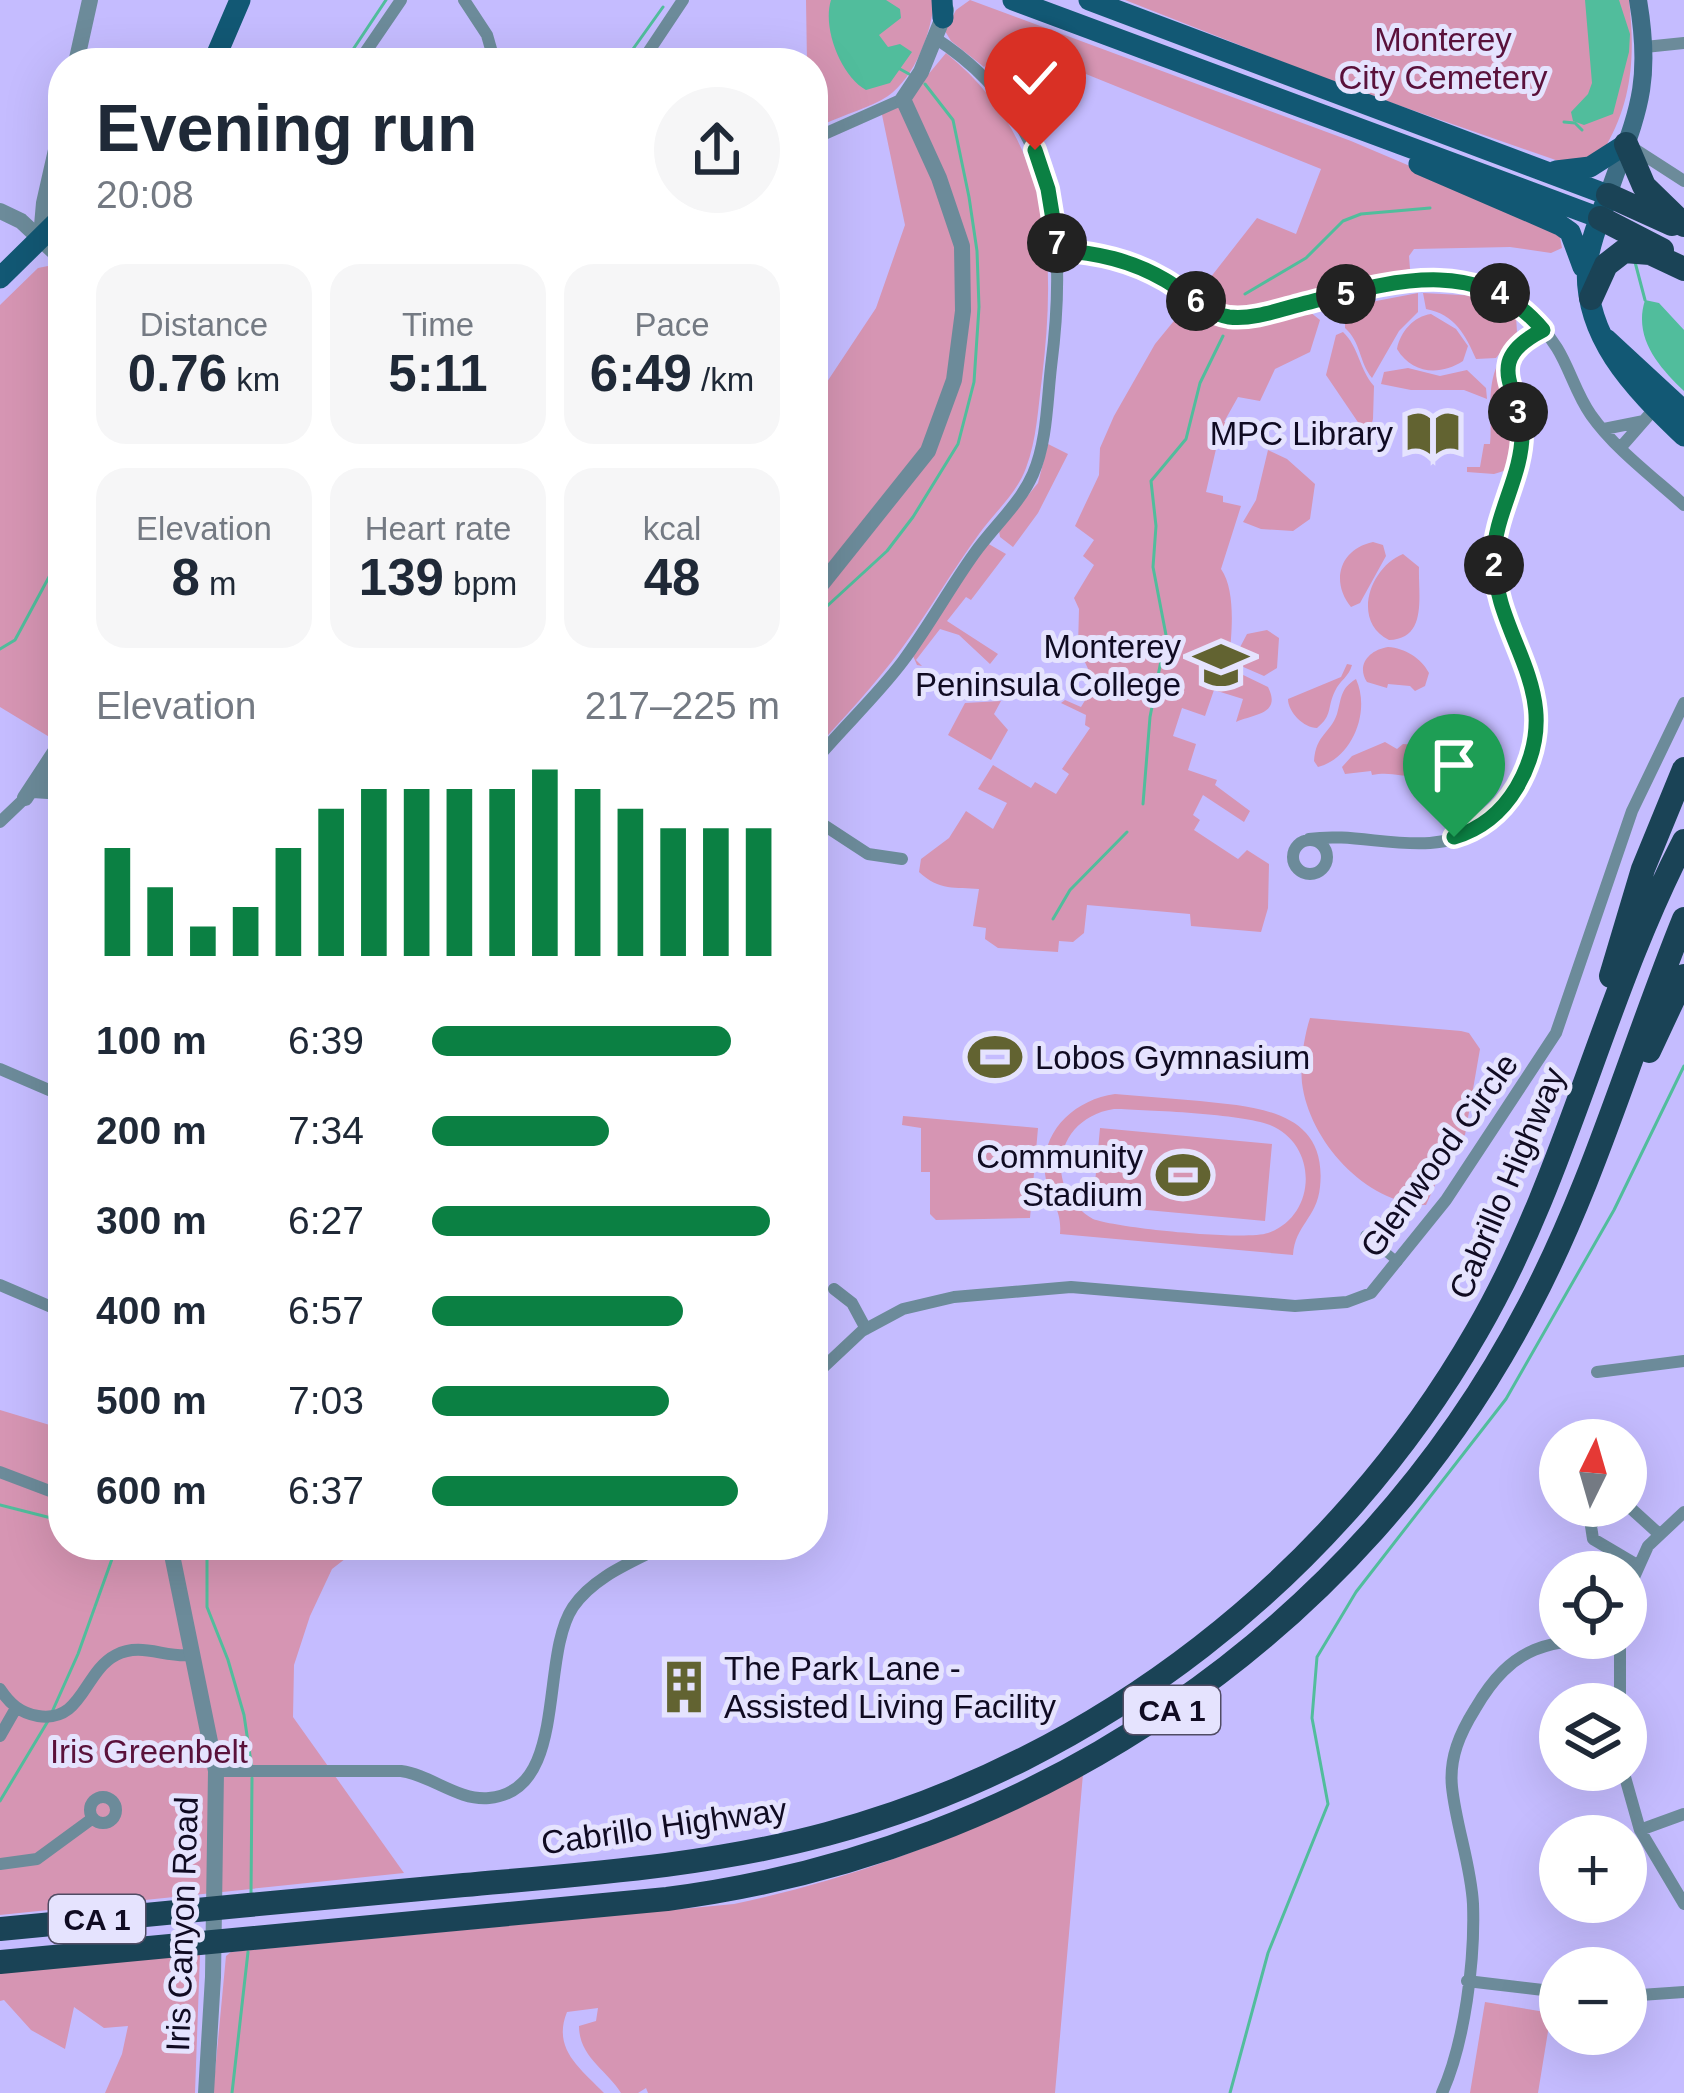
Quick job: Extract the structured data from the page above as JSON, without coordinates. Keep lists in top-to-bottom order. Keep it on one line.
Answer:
{"streets":{"highway":["Cabrillo Highway","CA 1"],"street":["Glenwood Circle","Iris Canyon Road"]},"parks":["Monterey City Cemetery","Iris Greenbelt"],"places":{"library":["MPC Library"],"school or university":["Monterey Peninsula College"],"sports":["Lobos Gymnasium","Community Stadium"],"building":["The Park Lane - Assisted Living Facility"]},"north":"top","page":{"heading":["Evening run","20:08"],"pins":["7","4","5","6","3","2"],"stats":[["Distance","0.76 km"],["Time","5:11"],["Pace","6:49 /km"],["Elevation","8 m"],["Heart rate","139 bpm"],["kcal","48"]],"chart":["Elevation","217–225 m"],"list":[{"name":"100 m","note":"6:39"},{"name":"200 m","note":"7:34"},{"name":"300 m","note":"6:27"},{"name":"400 m","note":"6:57"},{"name":"500 m","note":"7:03"},{"name":"600 m","note":"6:37"}],"map_buttons":["+","−"]}}
